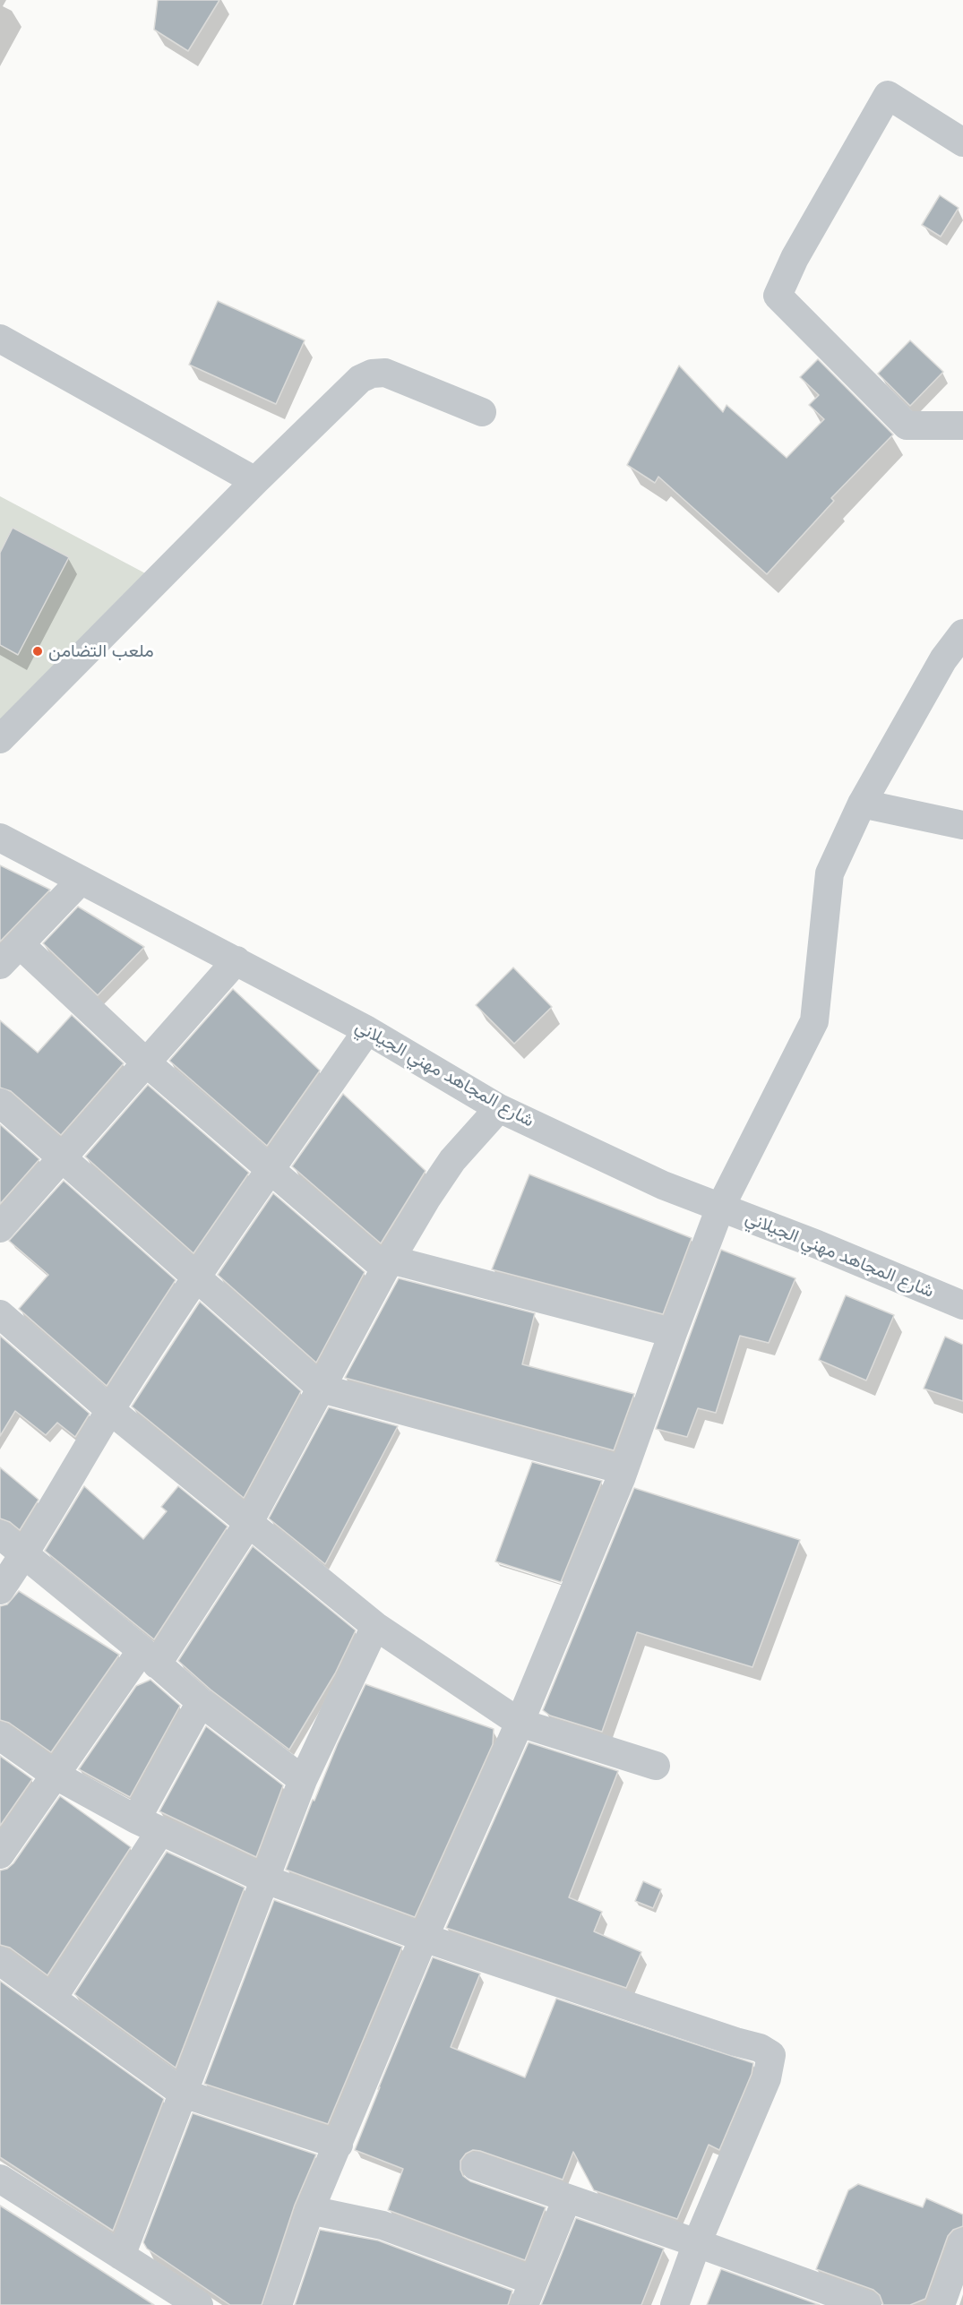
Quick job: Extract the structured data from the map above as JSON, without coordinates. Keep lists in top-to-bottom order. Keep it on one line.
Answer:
{"streets":{"street":["شارع المجاهد مهني الجيلاني"]},"places":["ملعب التضامن"]}
